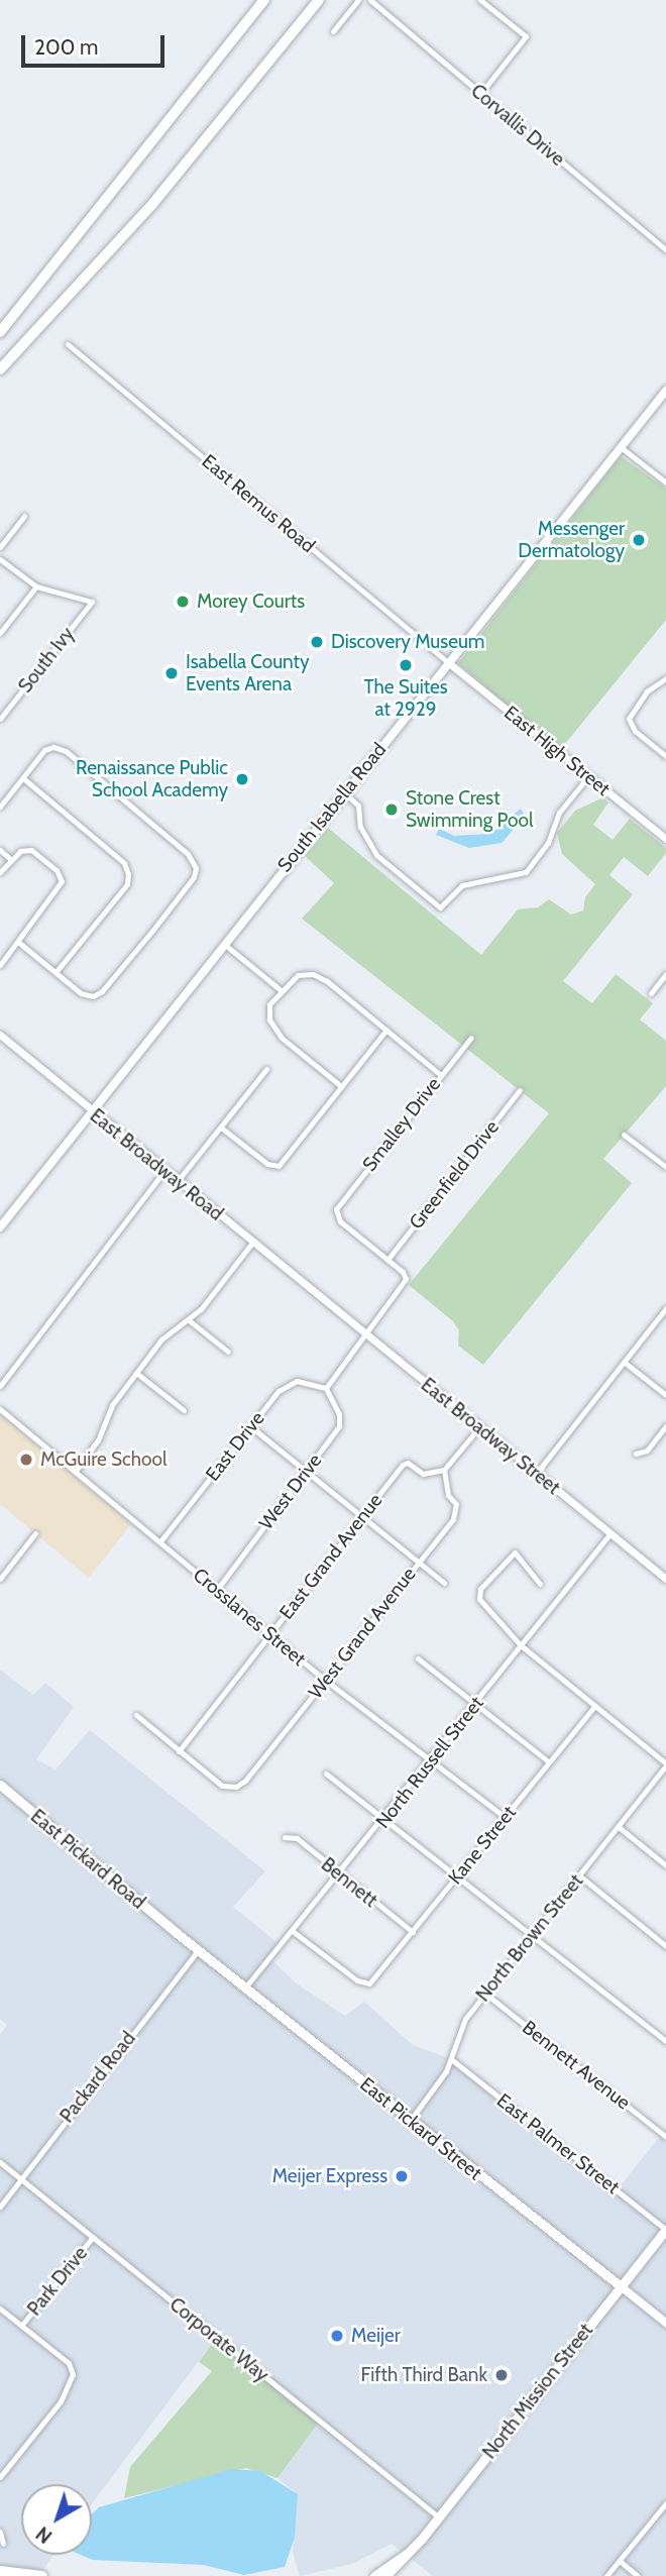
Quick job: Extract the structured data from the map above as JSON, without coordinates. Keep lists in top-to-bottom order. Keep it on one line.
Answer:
{"streets":{"main road":["South Isabella Road","East Pickard Road","East Pickard Street","North Mission Street"],"street":["Corvallis Drive","East Remus Road","South Ivy","East High Street","Smalley Drive","East Broadway Road","Greenfield Drive","East Broadway Street","East Drive","West Drive","East Grand Avenue","Crosslanes Street","West Grand Avenue","North Russell Street","Kane Street","Bennett","North Brown Street","Bennett Avenue","Packard Road","East Palmer Street","Park Drive","Corporate Way"]},"crossings":[["East Remus Road","East High Street"],["East Remus Road","South Isabella Road"],["East High Street","South Isabella Road"],["South Isabella Road","East Broadway Road"],["Smalley Drive","Greenfield Drive"],["East Broadway Road","East Broadway Street"],["East Broadway Street","North Russell Street"],["East Drive","West Drive"],["East Drive","Crosslanes Street"],["West Drive","Crosslanes Street"],["East Grand Avenue","Crosslanes Street"],["East Grand Avenue","West Grand Avenue"],["Crosslanes Street","West Grand Avenue"],["Crosslanes Street","North Russell Street"],["Crosslanes Street","Kane Street"],["North Russell Street","Kane Street"],["North Russell Street","Bennett"],["North Russell Street","East Pickard Street"],["Kane Street","Bennett"],["East Pickard Road","East Pickard Street"],["North Brown Street","Bennett Avenue"],["North Brown Street","East Pickard Street"],["North Brown Street","East Palmer Street"],["Packard Road","East Pickard Street"],["Packard Road","Corporate Way"],["East Pickard Street","North Mission Street"],["East Palmer Street","North Mission Street"],["Park Drive","Corporate Way"],["Corporate Way","North Mission Street"]],"places":["Messenger Dermatology","Morey Courts","Discovery Museum","The Suites at 2929","Isabella County Events Arena","Renaissance Public School Academy","Stone Crest Swimming Pool","McGuire School","Meijer Express","Meijer","Fifth Third Bank"],"scale_bar":"200 m","north":"bottom left"}
